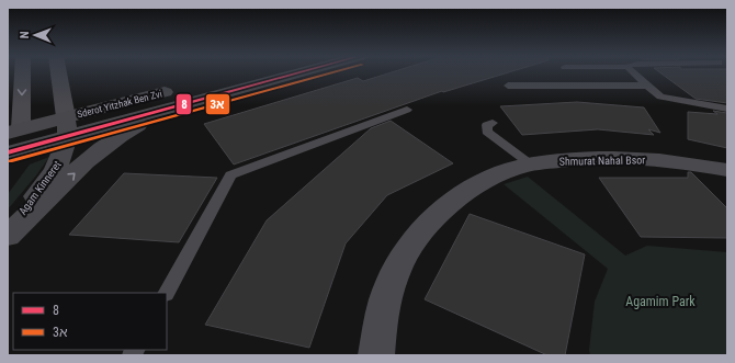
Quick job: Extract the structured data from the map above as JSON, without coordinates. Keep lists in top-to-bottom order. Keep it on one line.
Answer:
{"streets":{"main road":["Sderot Yitzhak Ben Zvi","Agam Kinneret"],"street":["Shmurat Nahal Bsor"]},"crossings":[["Sderot Yitzhak Ben Zvi","Agam Kinneret"]],"parks":["Agamim Park"],"lines":["transit line 8","transit line 3א"],"legend":["8","3א"],"north":"left"}
